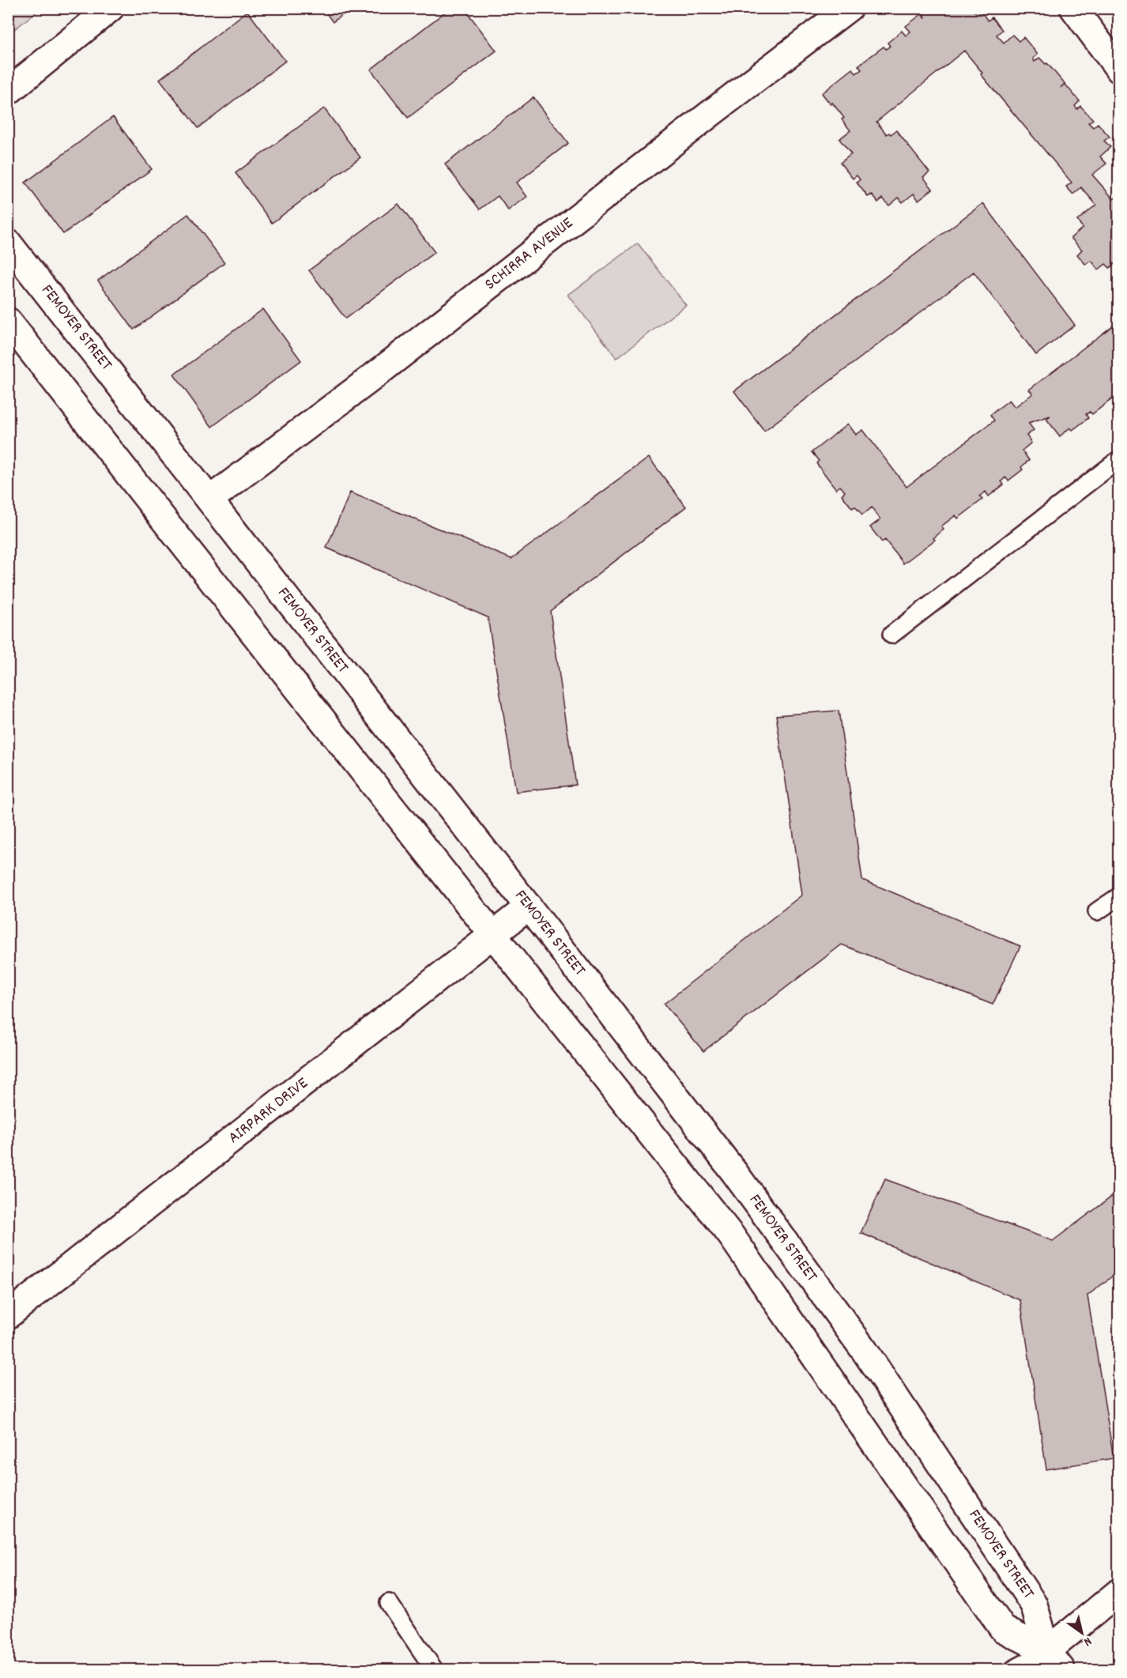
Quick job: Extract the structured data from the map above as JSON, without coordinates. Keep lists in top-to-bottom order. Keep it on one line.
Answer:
{"streets":{"street":["SCHIRRA AVENUE","FEMOYER STREET","AIRPARK DRIVE"]},"crossings":[["SCHIRRA AVENUE","FEMOYER STREET"],["FEMOYER STREET","AIRPARK DRIVE"]],"north":"bottom right"}
